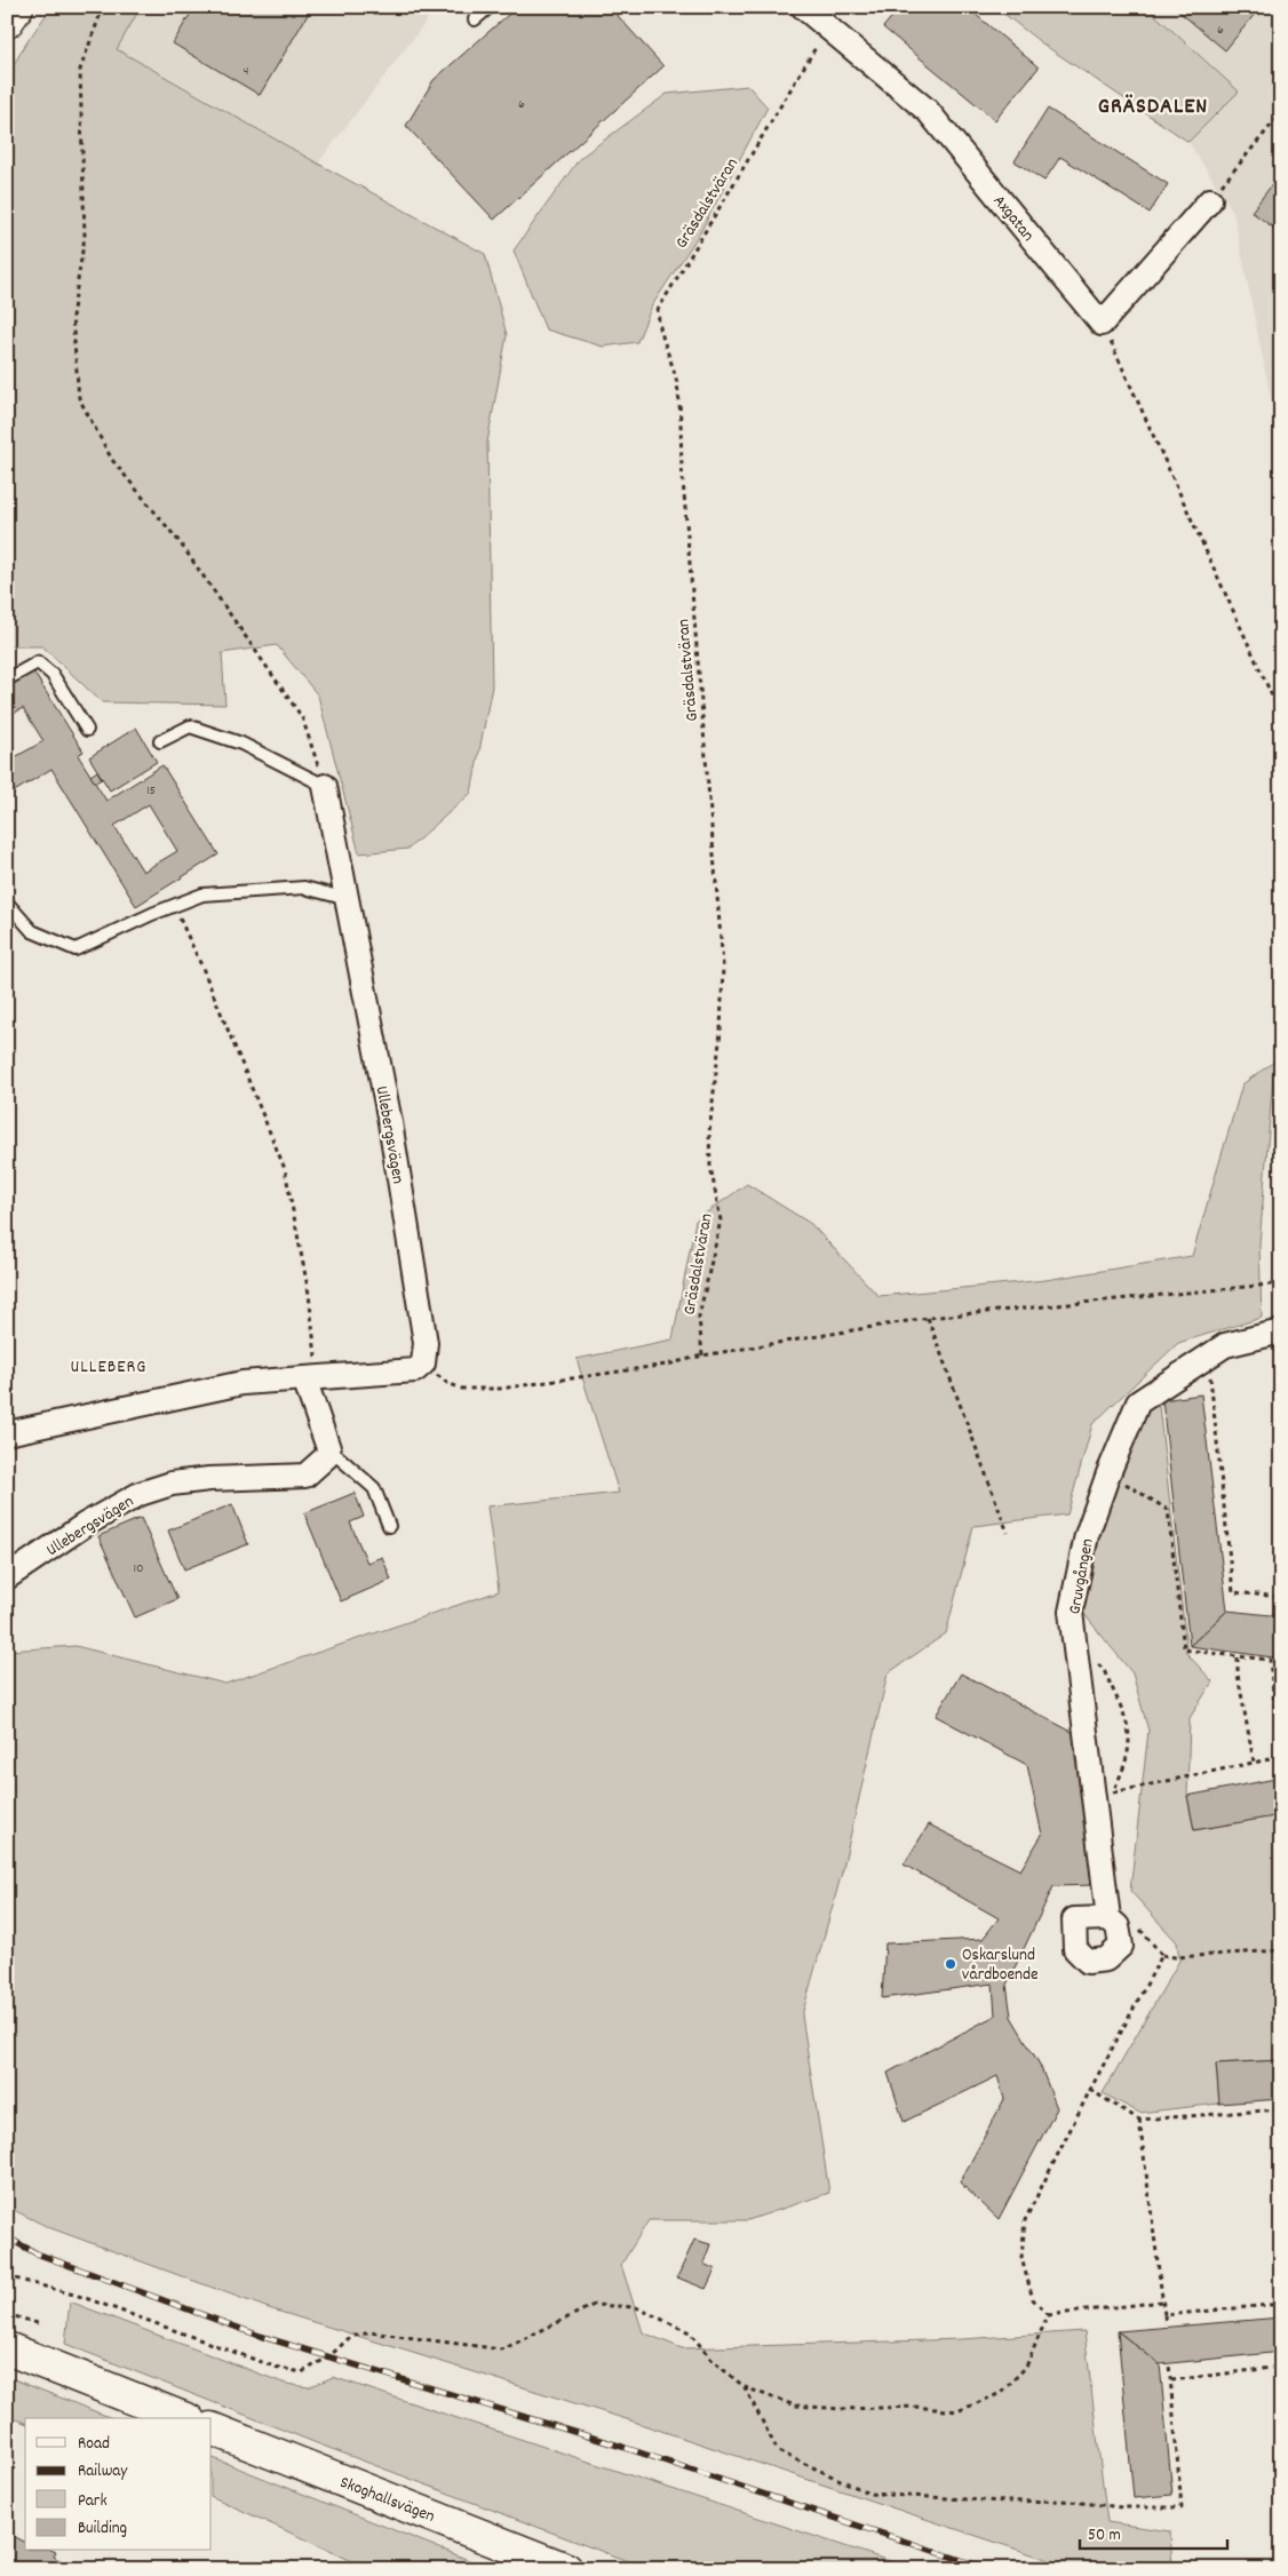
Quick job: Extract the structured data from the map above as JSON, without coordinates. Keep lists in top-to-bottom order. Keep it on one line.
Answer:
{"streets":{"main road":["Skoghallsvägen"],"street":["Axgatan","Ullebergsvägen","Gruvgången"],"path":["Gräsdalstväran"]},"crossings":[["Gräsdalstväran","Axgatan"]],"districts":["GRÄSDALEN","ULLEBERG"],"places":["Oskarslund vårdboende"],"house_numbers":["6","4","6","15","10"],"legend":["Road","Railway","Park","Building"],"scale_bar":"50 m"}
